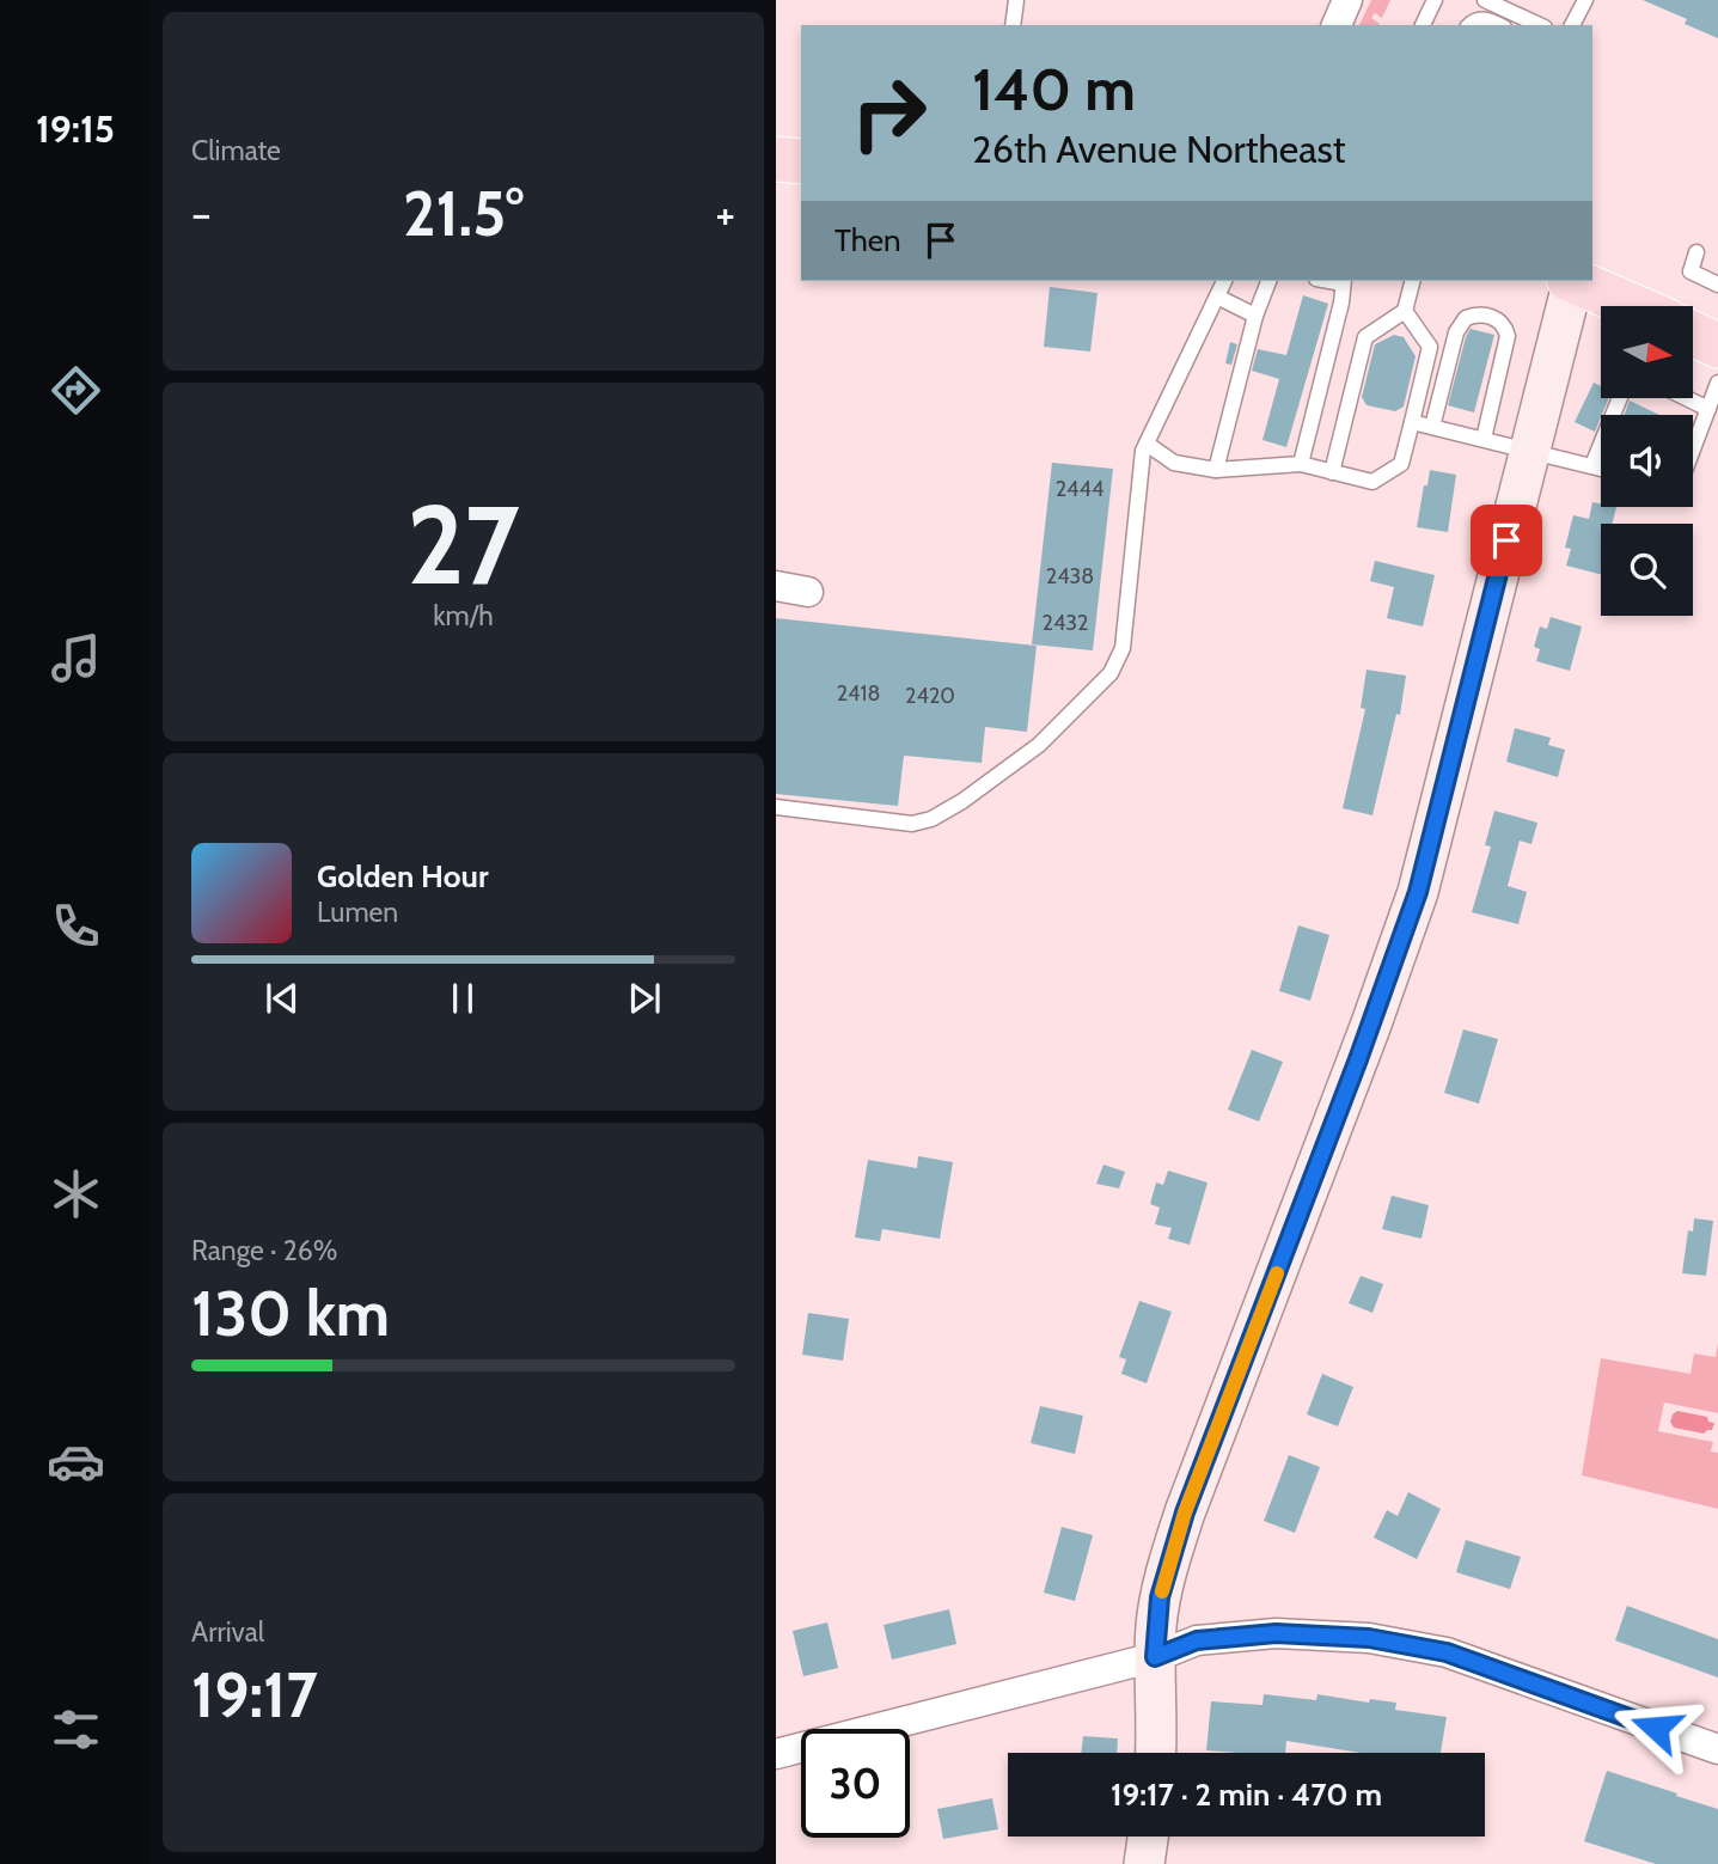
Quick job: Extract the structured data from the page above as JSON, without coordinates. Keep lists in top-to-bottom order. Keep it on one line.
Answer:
{"house_numbers":["2444","2438","2432","2418","2420"],"north":"right","page":{"tabs":"19:15","tile":["Climate",["27","km/h"],["Range · 26%","130 km"],["Arrival","19:17"]],"turn":["140 m","26th Avenue Northeast"],"heat":["−","21.5°","+"],"then":"Then","song":["Golden Hour","Lumen"],"limit":"30","trip":"19:17 · 2 min · 470 m"}}
